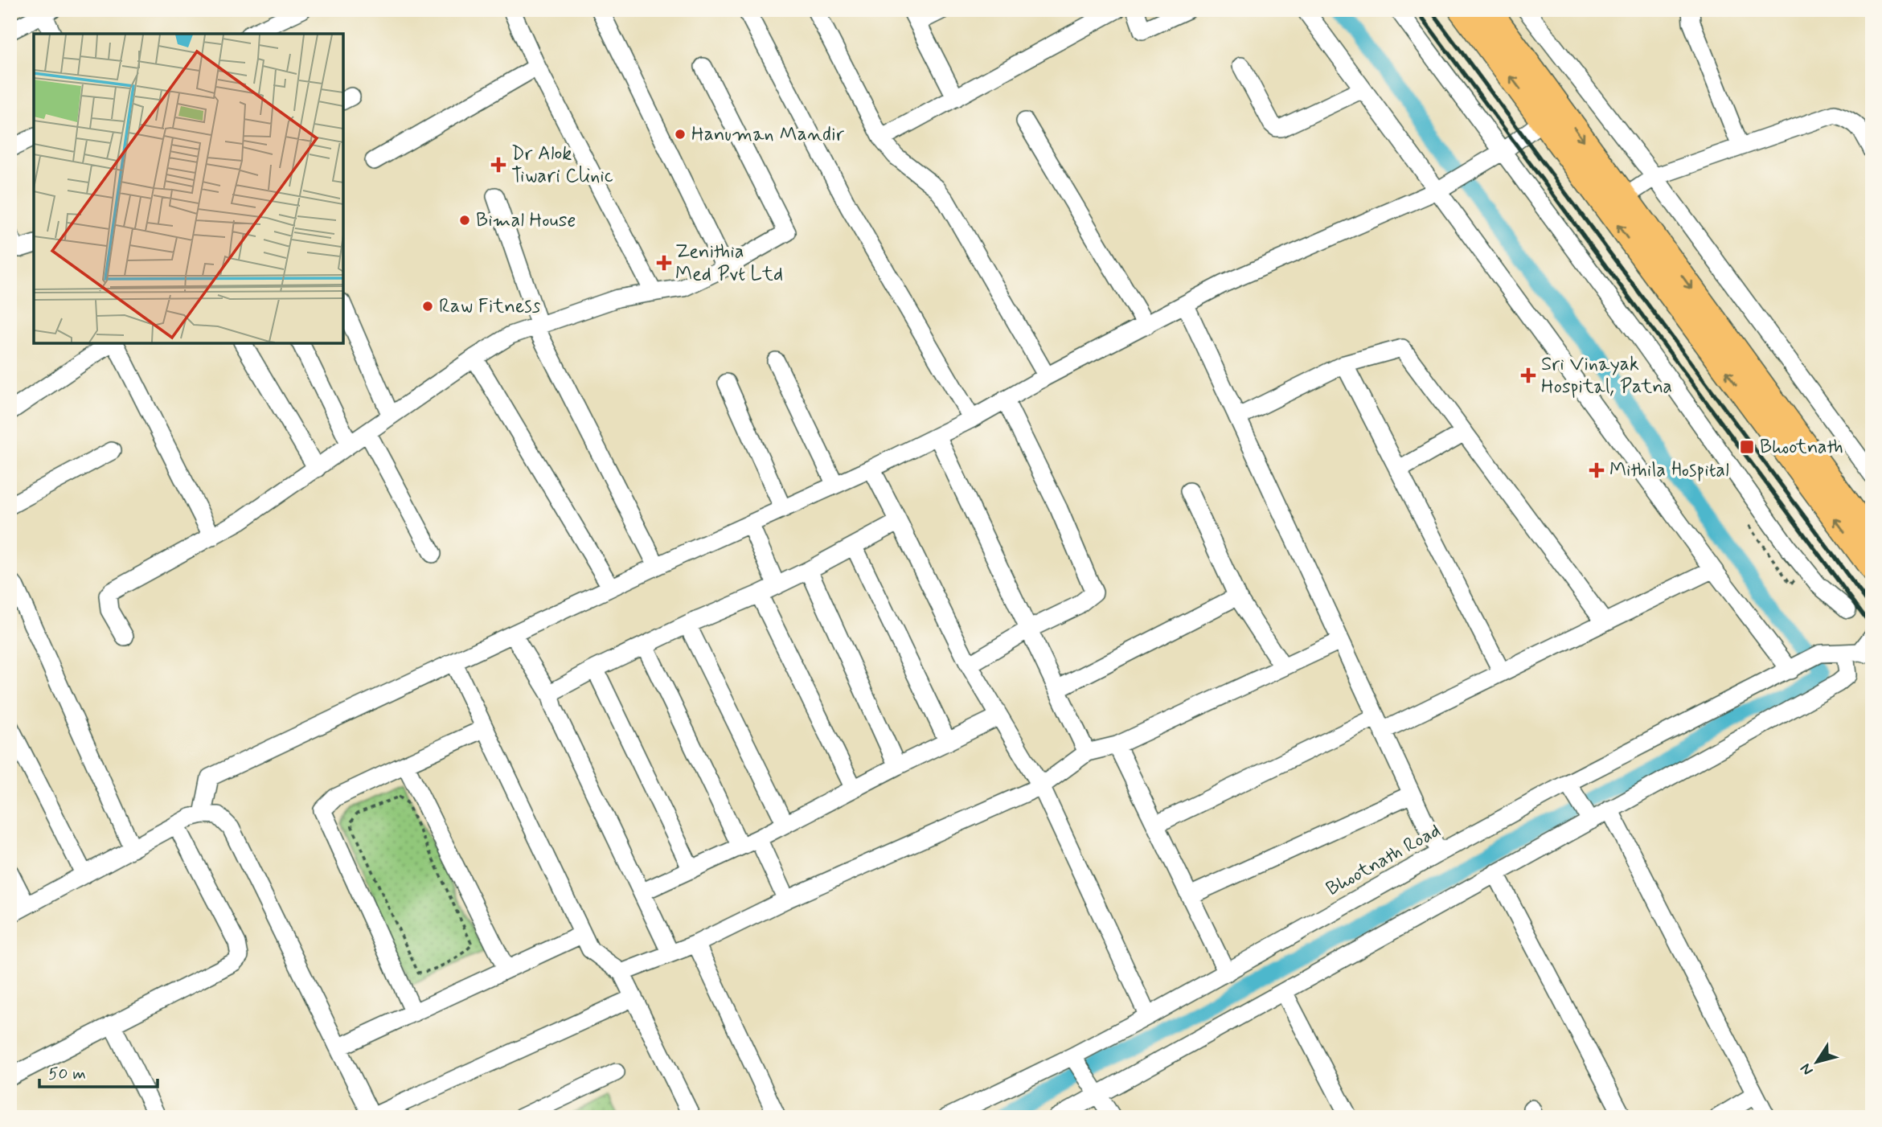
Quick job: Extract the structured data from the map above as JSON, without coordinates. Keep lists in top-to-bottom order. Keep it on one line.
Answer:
{"streets":{"street":["Bhootnath Road"]},"places":{"other":["Hanuman Mandir","Bimal House","Raw Fitness"],"health":["Dr Alok Tiwari Clinic","Zenithia Med Pvt Ltd","Sri Vinayak Hospital, Patna","Mithila Hospital"],"transit":["Bhootnath"]},"scale_bar":"50 m","north":"bottom left"}
